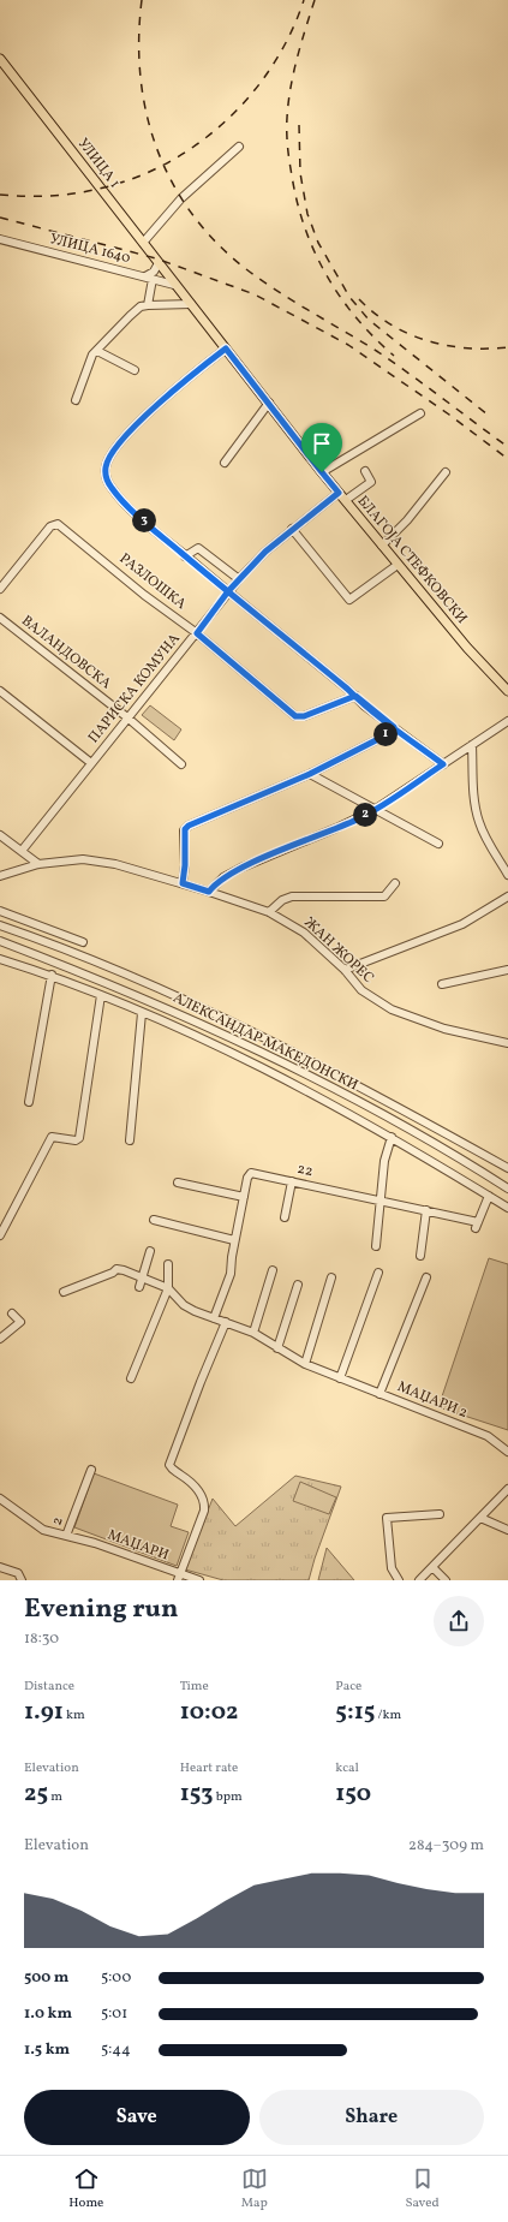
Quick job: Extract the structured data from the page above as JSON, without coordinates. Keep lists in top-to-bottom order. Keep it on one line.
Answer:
{"streets":{"main road":["УЛИЦА 1","БЛАГОЈА СТЕФКОВСКИ"],"street":["УЛИЦА 1640","РАЗЛОШКА","ВАЛАНДОВСКА","ПАРИСКА КОМУНА","ЖАН ЖОРЕС","АЛЕКСАНДАР МАКЕДОНСКИ","22","МАЏАРИ 2","2","МАЏАРИ"]},"crossings":[["УЛИЦА 1","УЛИЦА 1640"],["УЛИЦА 1","БЛАГОЈА СТЕФКОВСКИ"],["УЛИЦА 1640","БЛАГОЈА СТЕФКОВСКИ"],["БЛАГОЈА СТЕФКОВСКИ","ПАРИСКА КОМУНА"],["РАЗЛОШКА","ПАРИСКА КОМУНА"],["ВАЛАНДОВСКА","ПАРИСКА КОМУНА"],["2","МАЏАРИ"]],"page":{"pins":["3","1","2"],"heading":["Evening run","18:30"],"stats":[["Distance","1.91 km"],["Time","10:02"],["Pace","5:15 /km"],["Elevation","25 m"],["Heart rate","153 bpm"],["kcal","150"]],"chart":["Elevation","284–309 m"],"list":[{"name":"500 m","note":"5:00"},{"name":"1.0 km","note":"5:01"},{"name":"1.5 km","note":"5:44"}],"buttons":["Save","Share"],"tabs":["Home","Map","Saved"]}}
